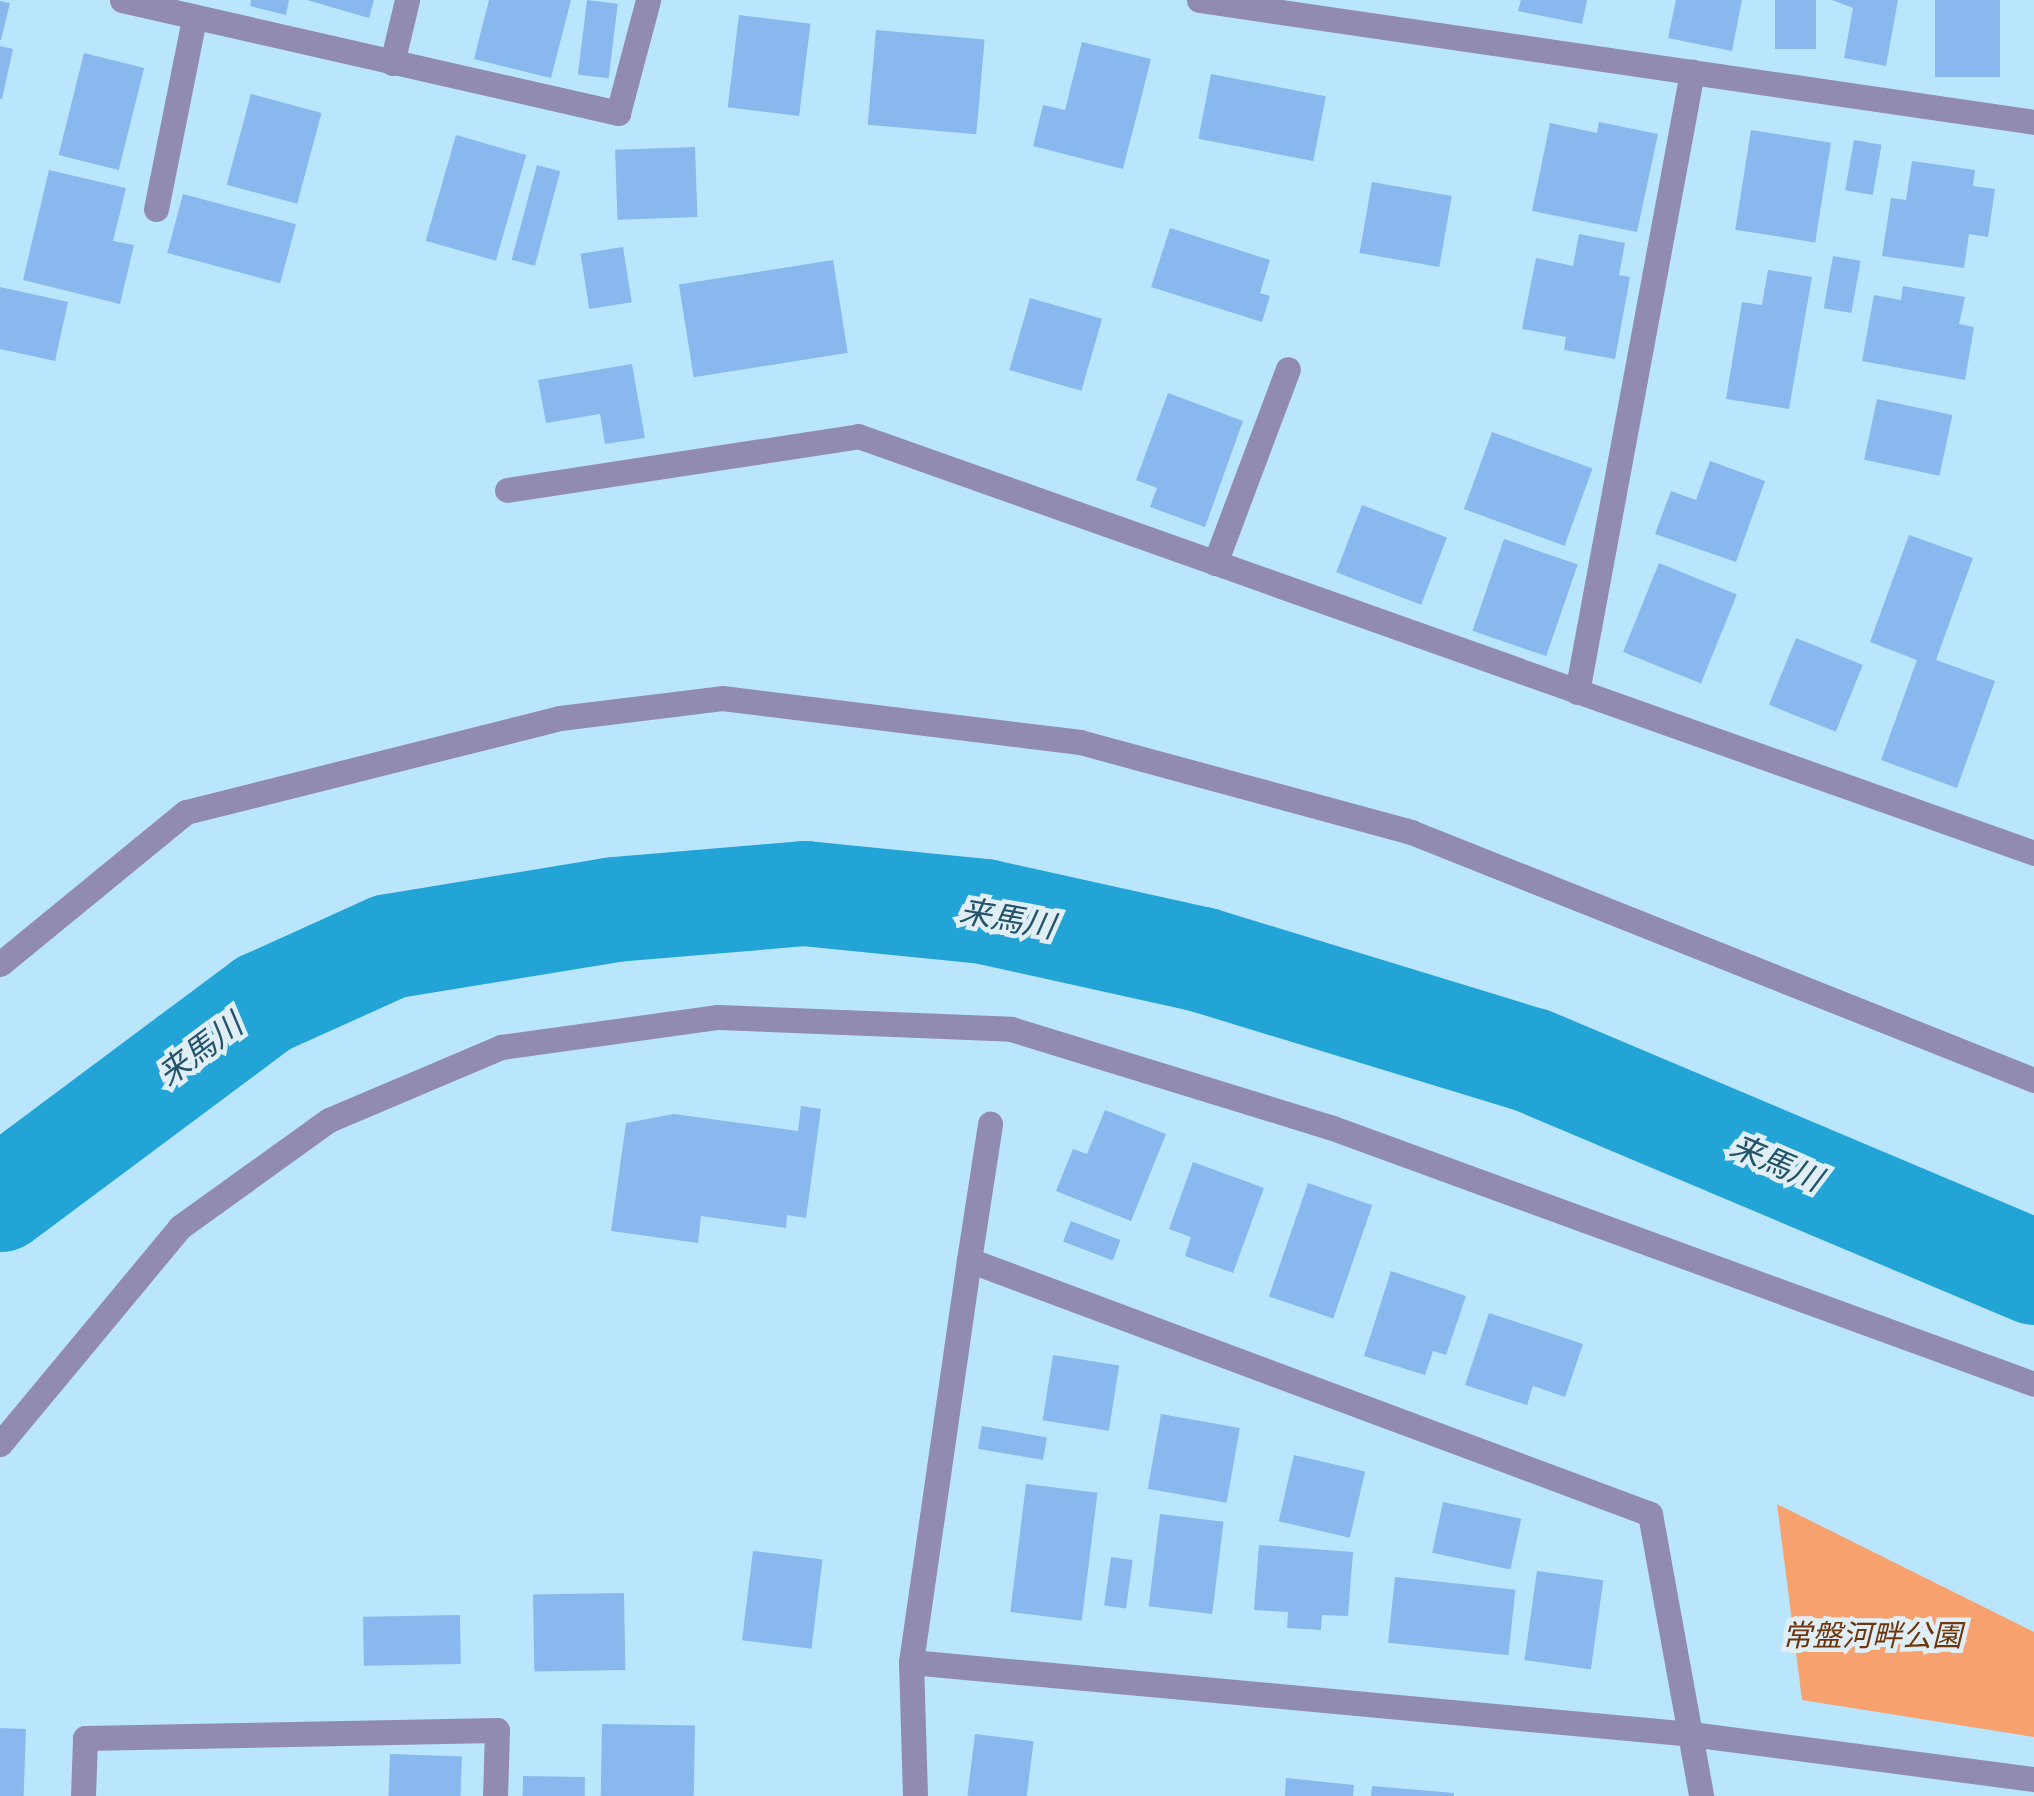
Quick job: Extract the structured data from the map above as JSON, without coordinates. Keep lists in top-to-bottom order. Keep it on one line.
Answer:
{"water":["来馬川"],"parks":["常盤河畔公園"]}
